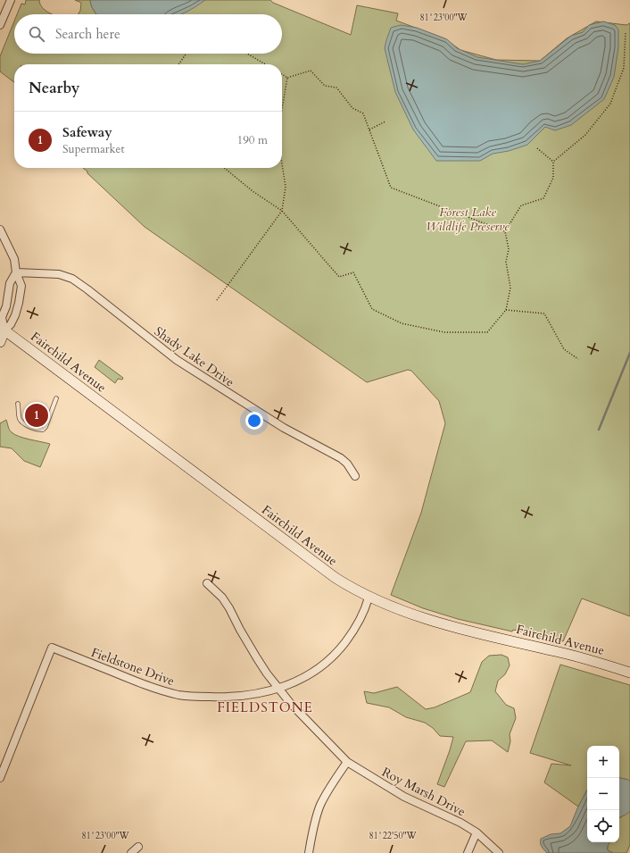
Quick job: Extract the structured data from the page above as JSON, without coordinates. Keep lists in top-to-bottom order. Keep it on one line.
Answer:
{"streets":{"main road":["Fairchild Avenue"],"street":["Shady Lake Drive","Fieldstone Drive","Roy Marsh Drive"]},"crossings":[["Fairchild Avenue","Fieldstone Drive"],["Fieldstone Drive","Roy Marsh Drive"]],"districts":["FIELDSTONE"],"parks":["Forest Lake Wildlife Preserve"],"page":{"search":"Search here","heading":"Nearby","list":[{"mark":"1","name":"Safeway","note":"Supermarket","value":"190 m"}],"pins":"1","map_buttons":["+","−"]},"coordinates":["81°23'00\"W","81°22'50\"W"]}
